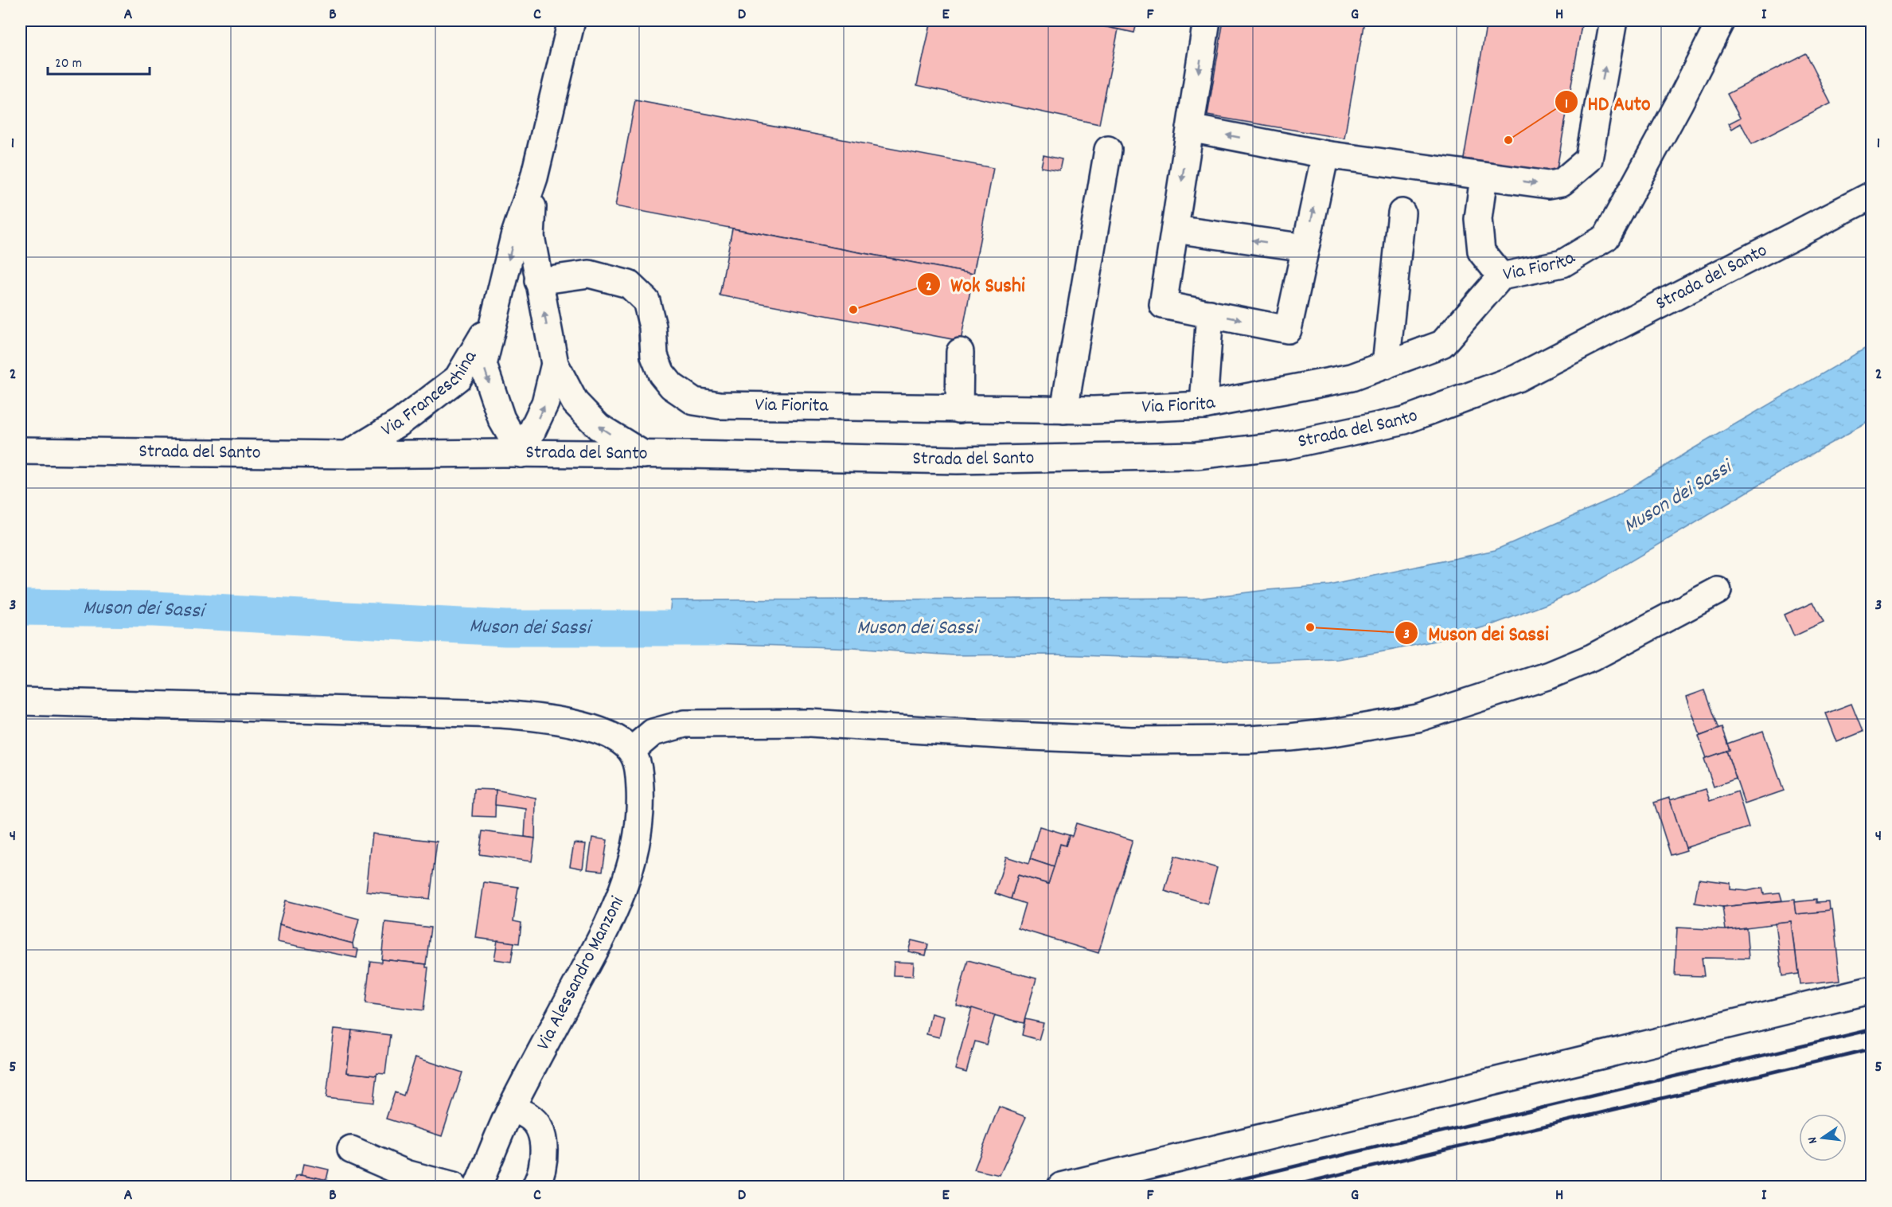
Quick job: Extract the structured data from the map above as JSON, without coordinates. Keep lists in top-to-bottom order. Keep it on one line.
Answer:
{"streets":{"street":["Via Fiorita","Strada del Santo","Via Franceschina","Via Alessandro Manzoni"]},"crossings":[["Via Fiorita","Via Franceschina"],["Strada del Santo","Via Franceschina"]],"water":["Muson dei Sassi"],"places":["HD Auto","Wok Sushi","Muson dei Sassi"],"scale_bar":"20 m","north":"left","grid":{"columns":["A","B","C","D","E","F","G","H","I"],"rows":["1","2","3","4","5"]}}
